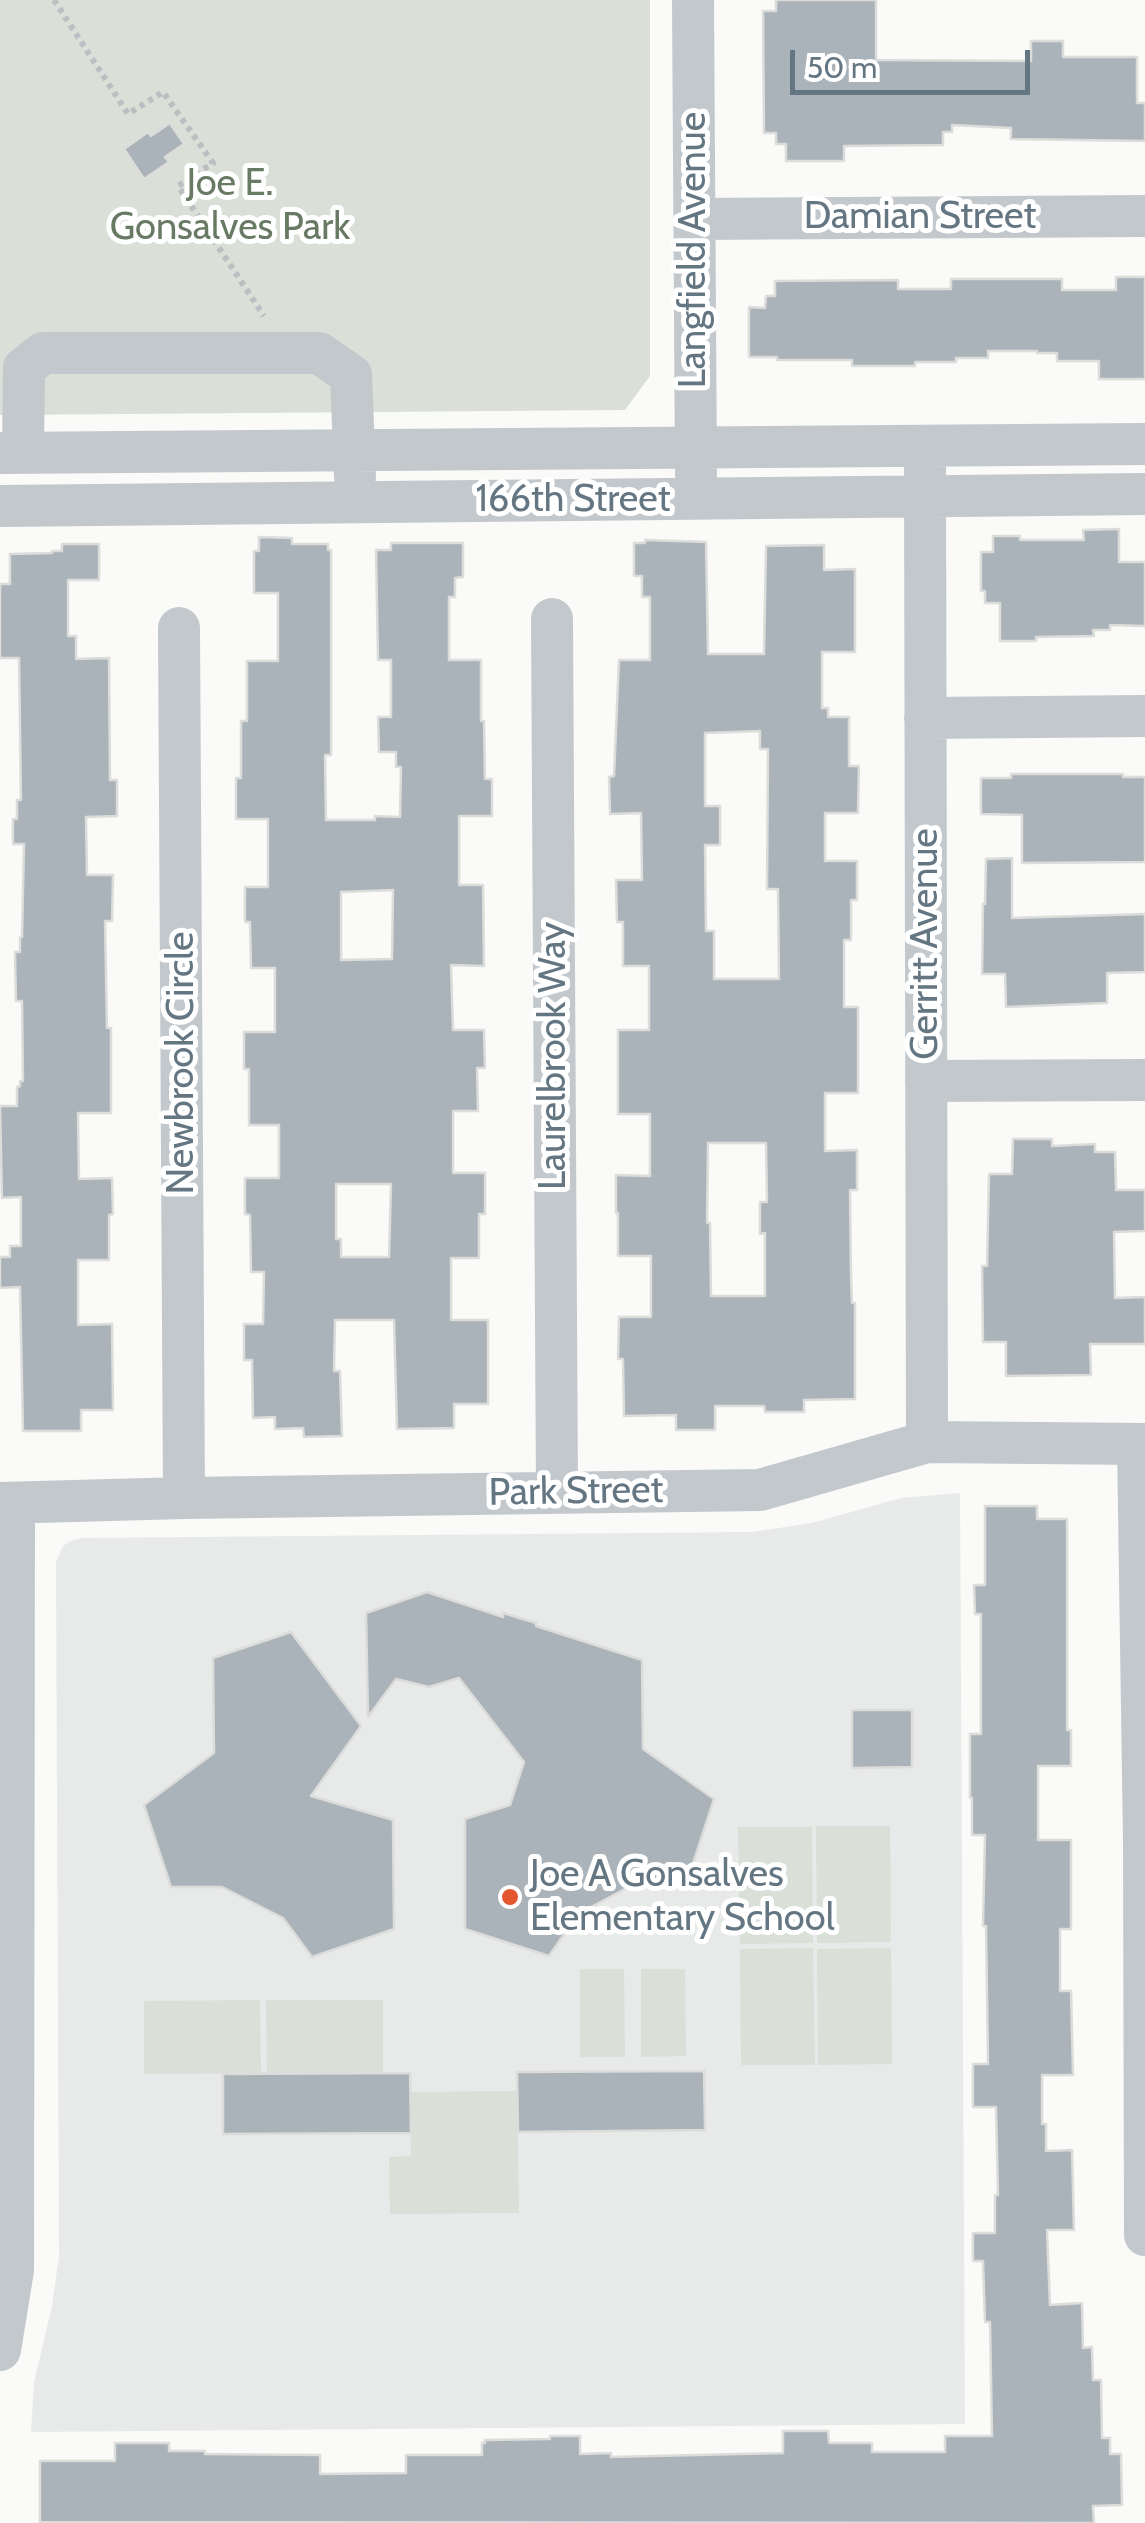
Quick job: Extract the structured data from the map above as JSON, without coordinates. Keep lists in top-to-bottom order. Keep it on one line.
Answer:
{"streets":{"street":["Damian Street","Langfield Avenue","166th Street","Gerritt Avenue","Laurelbrook Way","Newbrook Circle","Park Street"]},"crossings":[["Damian Street","Langfield Avenue"],["Langfield Avenue","166th Street"],["166th Street","Gerritt Avenue"],["Gerritt Avenue","Park Street"],["Laurelbrook Way","Park Street"],["Newbrook Circle","Park Street"]],"parks":["Joe E. Gonsalves Park"],"places":["Joe A Gonsalves Elementary School"],"scale_bar":"50 m"}
